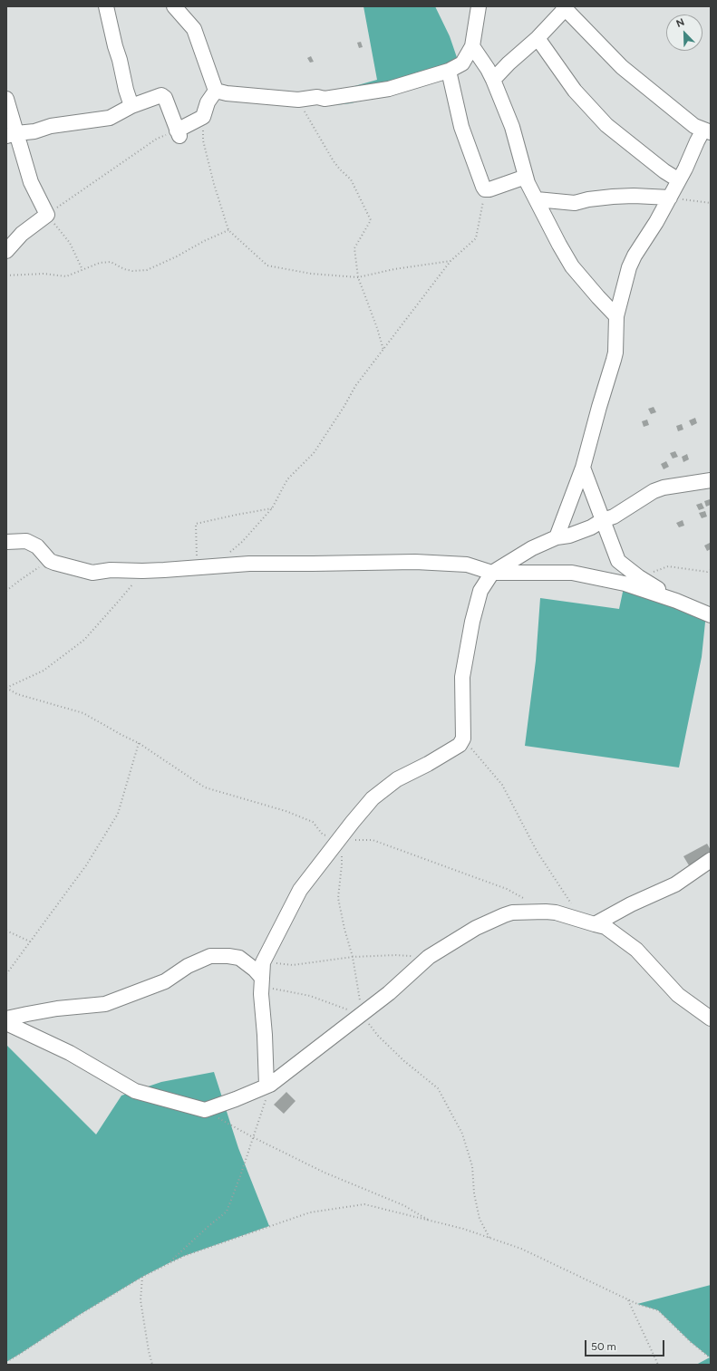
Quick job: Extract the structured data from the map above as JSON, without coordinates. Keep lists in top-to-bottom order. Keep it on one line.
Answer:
{"scale_bar":"50 m","north":"top left"}
